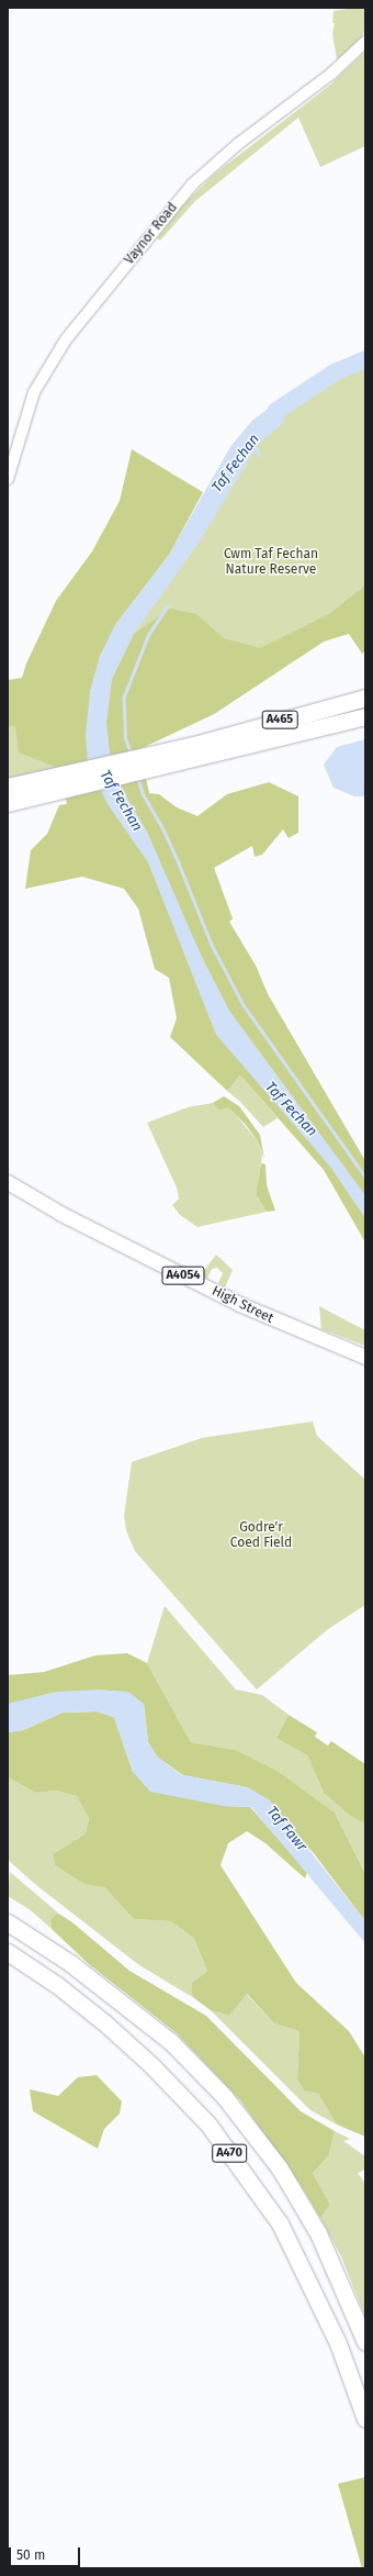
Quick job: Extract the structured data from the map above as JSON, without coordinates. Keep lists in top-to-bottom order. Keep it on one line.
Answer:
{"streets":{"highway":["A465","A470"],"main road":["A4054","High Street"],"street":["Vaynor Road"]},"water":["Taf Fechan","Taf Fawr"],"parks":["Cwm Taf Fechan Nature Reserve","Godre'r Coed Field"],"scale_bar":"50 m"}
